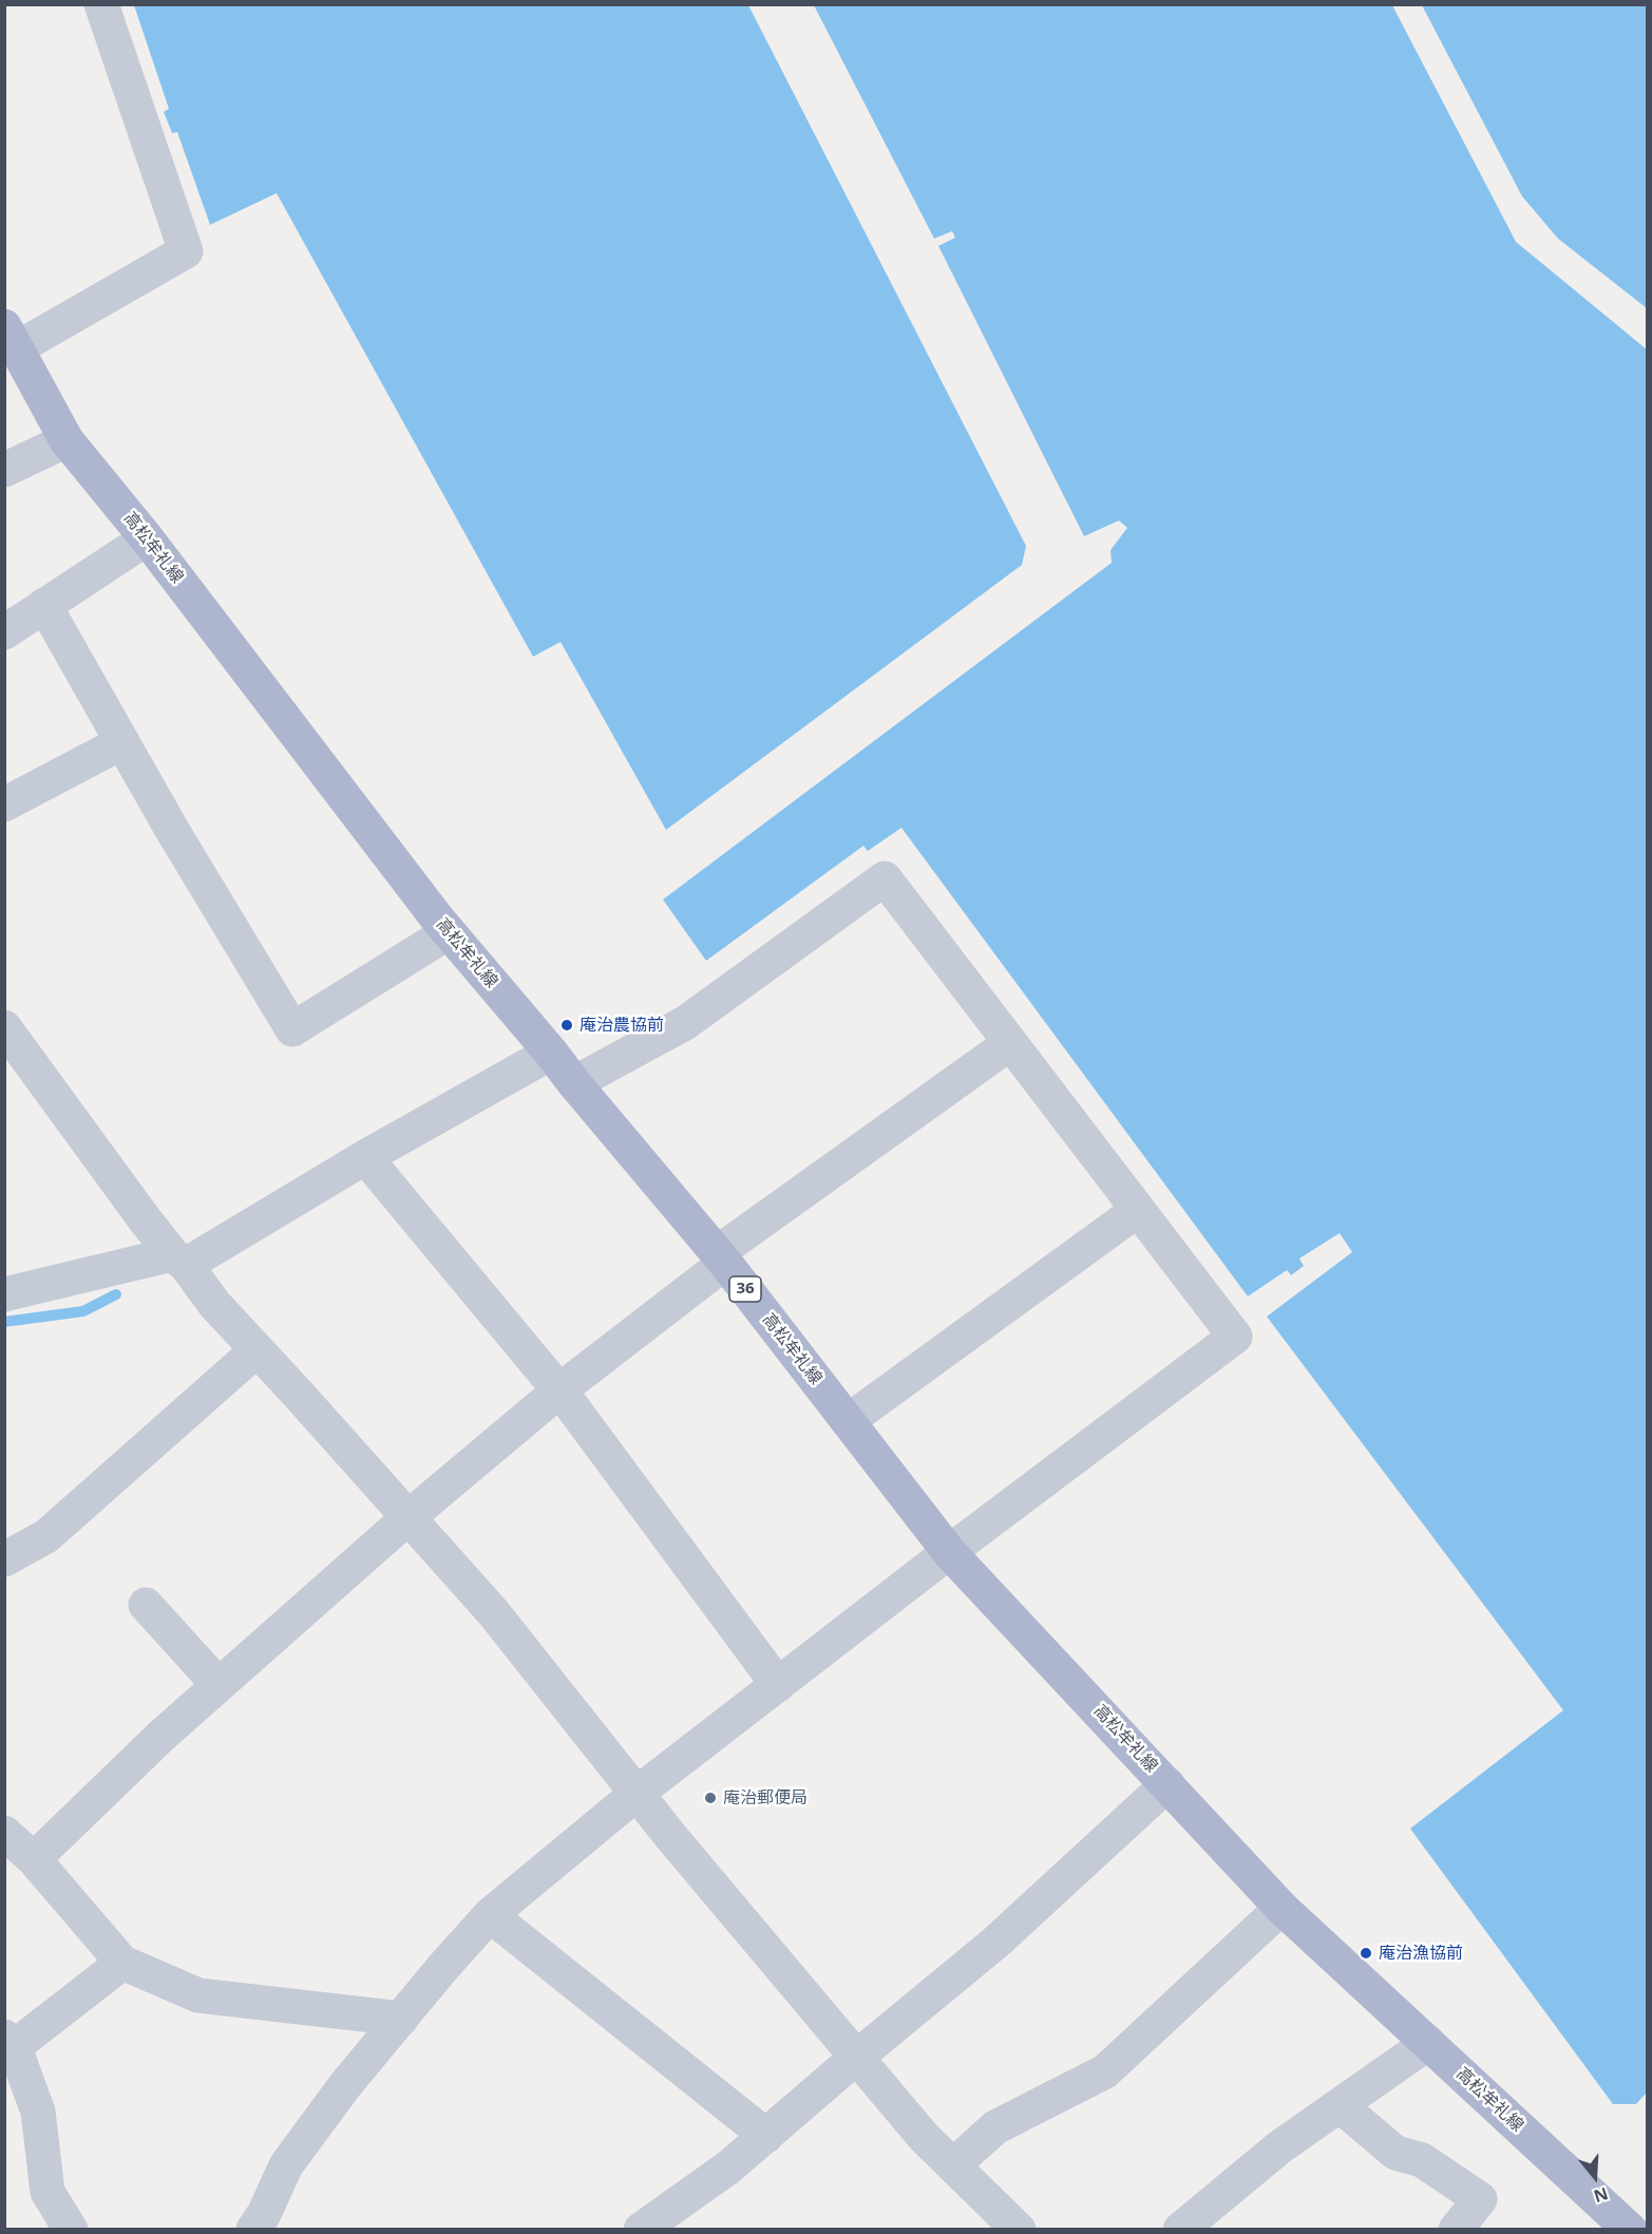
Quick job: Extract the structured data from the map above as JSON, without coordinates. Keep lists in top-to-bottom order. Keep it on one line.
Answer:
{"streets":{"main road":["高松牟礼線","36"]},"places":["庵治農協前","庵治郵便局","庵治漁協前"],"north":"bottom"}
